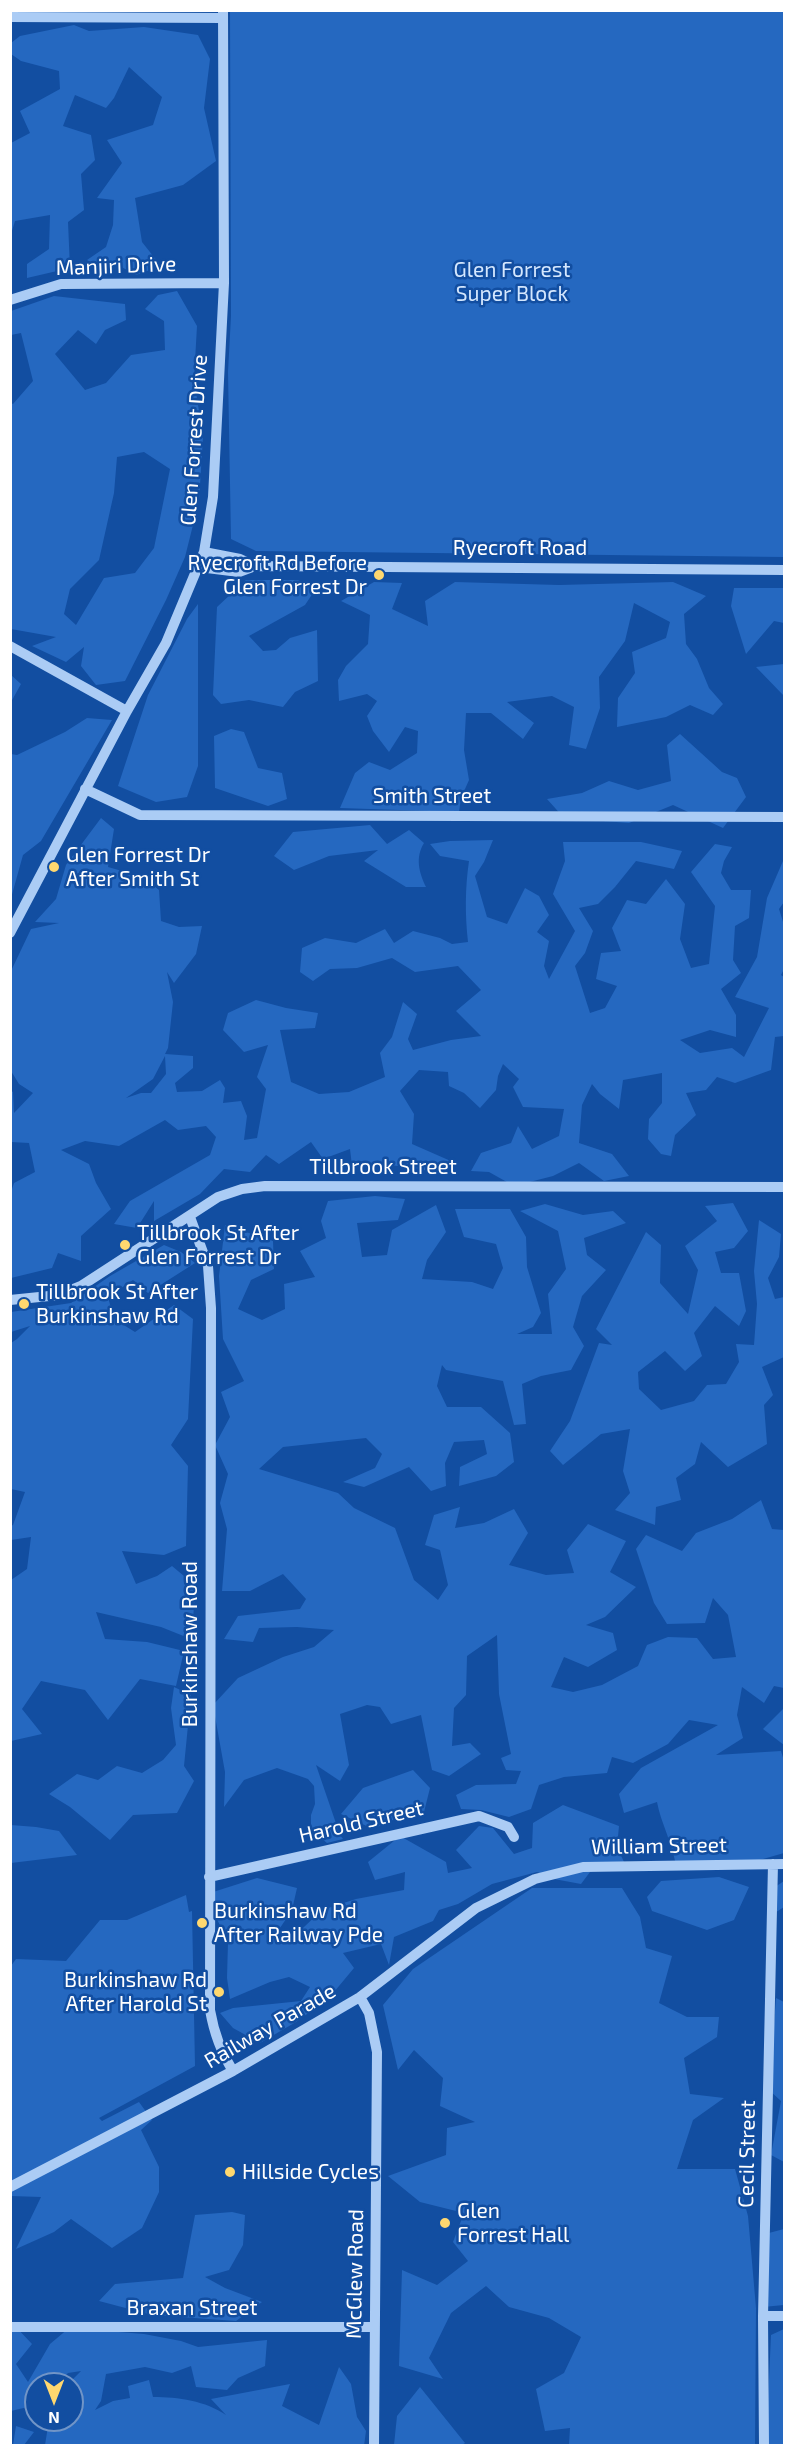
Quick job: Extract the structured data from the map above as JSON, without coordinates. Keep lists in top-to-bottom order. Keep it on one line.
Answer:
{"streets":{"street":["Manjiri Drive","Glen Forrest Drive","Ryecroft Road","Smith Street","Tillbrook Street","Burkinshaw Road","Harold Street","William Street","Railway Parade","Cecil Street","McGlew Road","Braxan Street"]},"crossings":[["Manjiri Drive","Glen Forrest Drive"],["Glen Forrest Drive","Ryecroft Road"],["Glen Forrest Drive","Smith Street"],["Tillbrook Street","Burkinshaw Road"],["Burkinshaw Road","Harold Street"],["Burkinshaw Road","Railway Parade"],["William Street","Railway Parade"],["William Street","Cecil Street"],["Railway Parade","McGlew Road"],["McGlew Road","Braxan Street"]],"parks":["Glen Forrest Super Block"],"places":["Ryecroft Rd Before Glen Forrest Dr","Glen Forrest Dr After Smith St","Tillbrook St After Glen Forrest Dr","Tillbrook St After Burkinshaw Rd","Burkinshaw Rd After Railway Pde","Burkinshaw Rd After Harold St","Hillside Cycles","Glen Forrest Hall"],"north":"bottom"}
